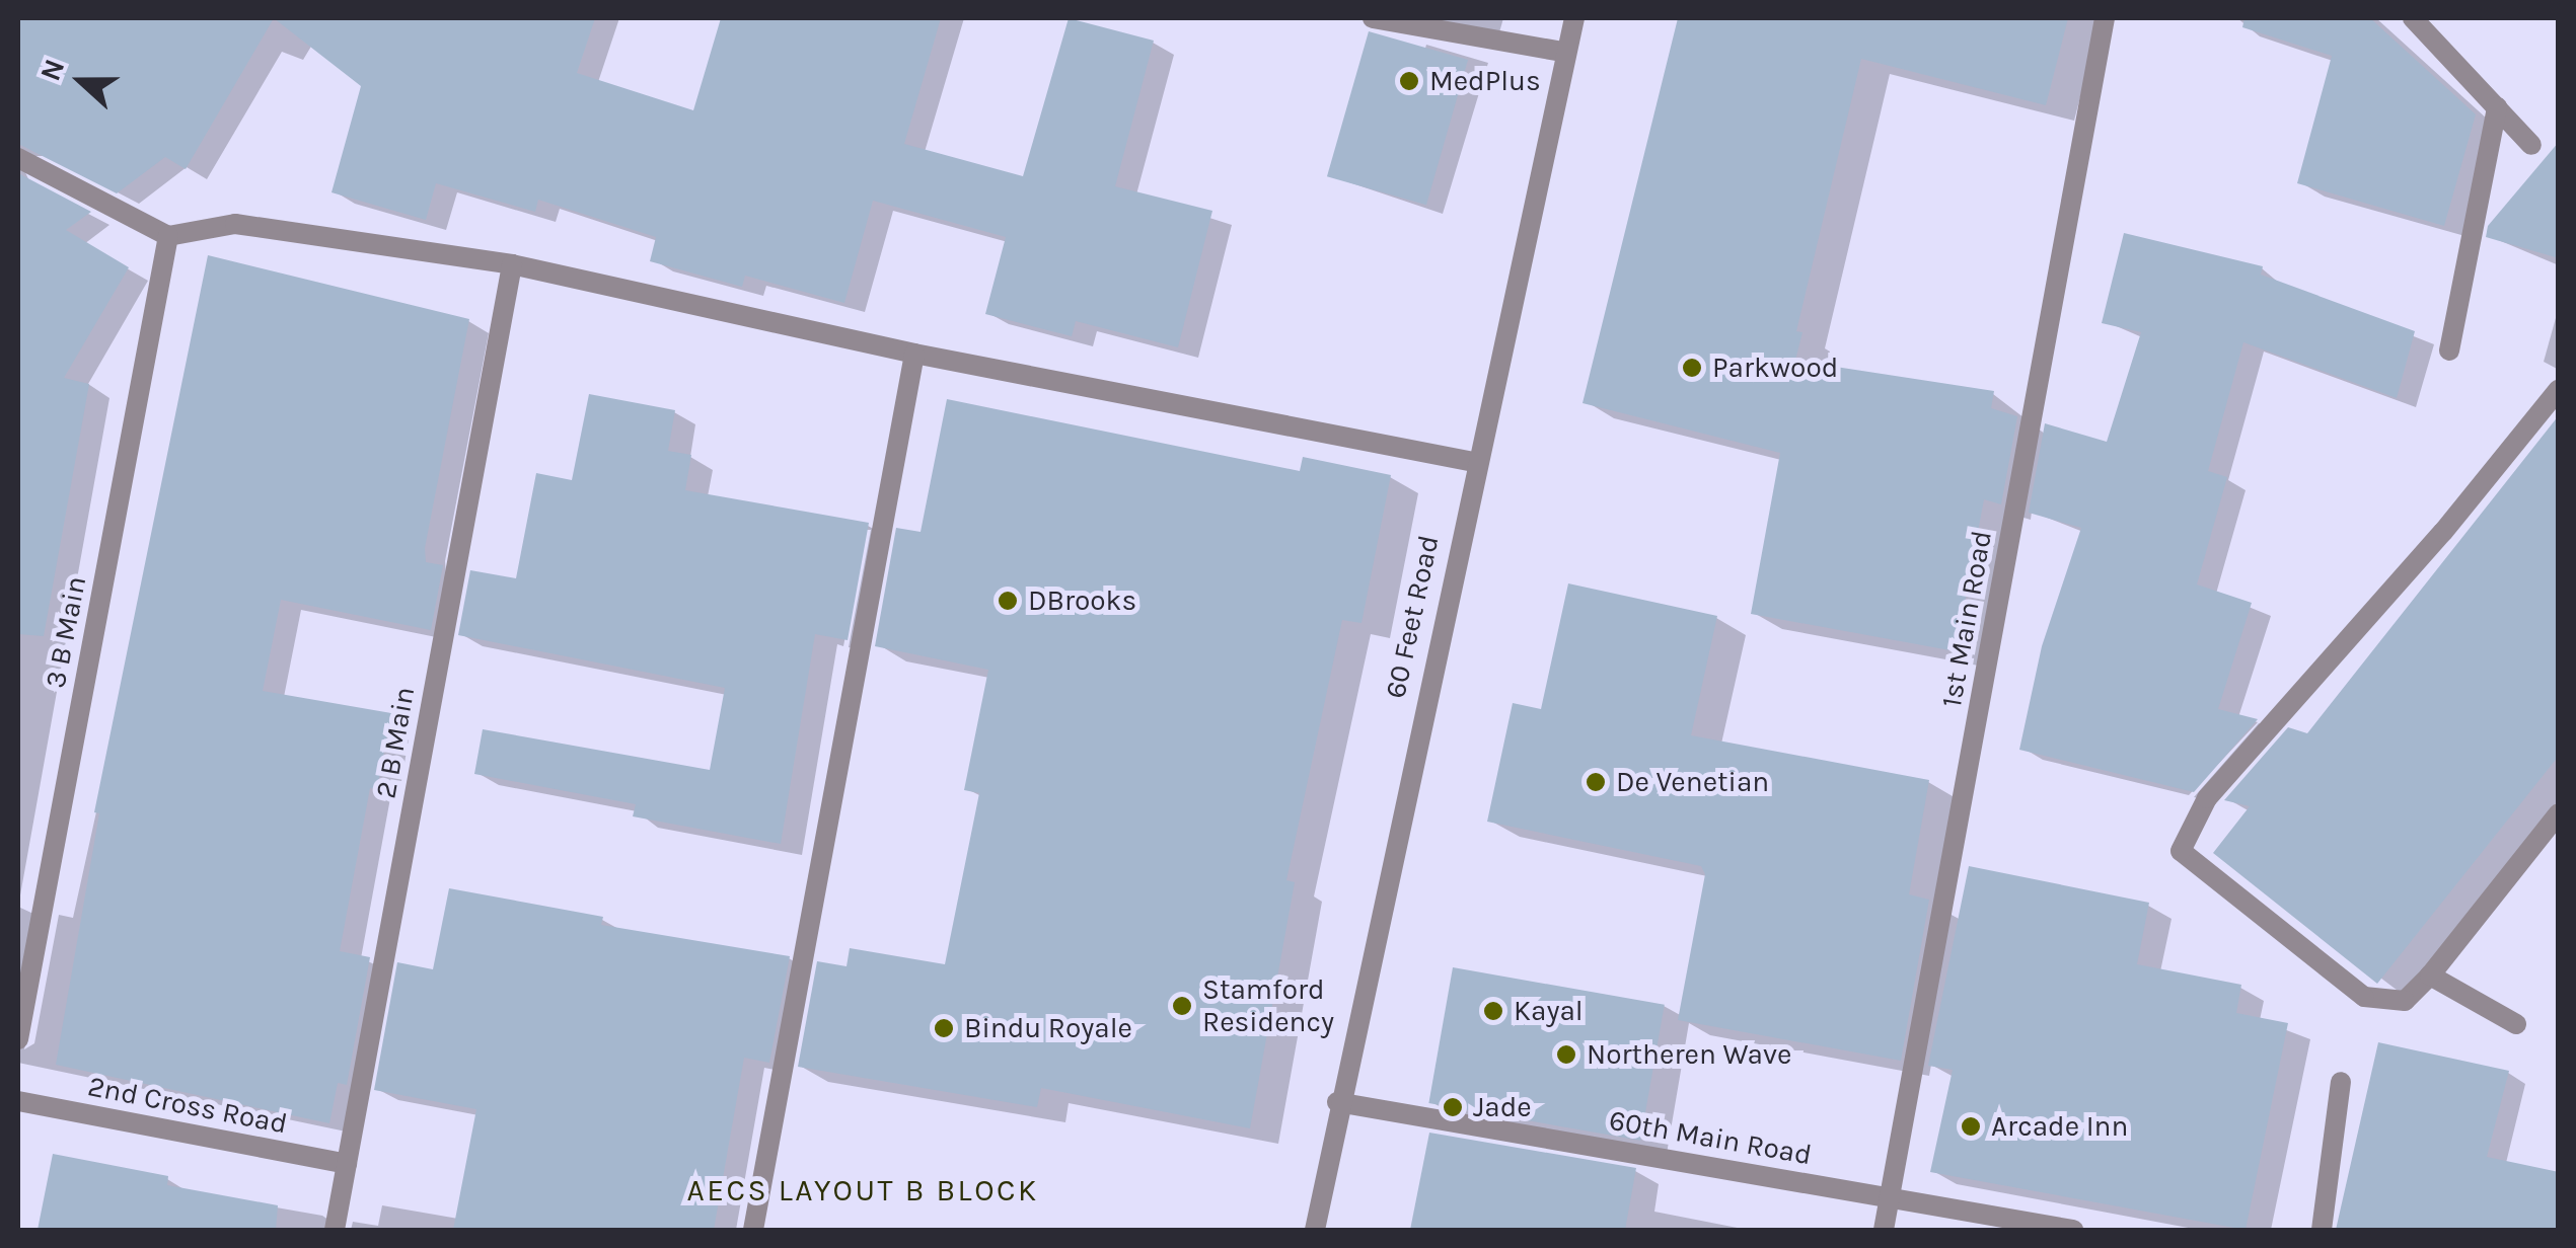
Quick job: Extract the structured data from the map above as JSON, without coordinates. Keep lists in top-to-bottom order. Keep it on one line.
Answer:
{"streets":{"street":["60 Feet Road","1st Main Road","3 B Main","2 B Main","2nd Cross Road","60th Main Road"]},"crossings":[["60 Feet Road","60th Main Road"],["1st Main Road","60th Main Road"],["2 B Main","2nd Cross Road"]],"districts":["AECS LAYOUT B BLOCK"],"places":["MedPlus","Parkwood","DBrooks","De Venetian","Stamford Residency","Kayal","Bindu Royale","Northeren Wave","Jade","Arcade Inn"],"north":"left"}
